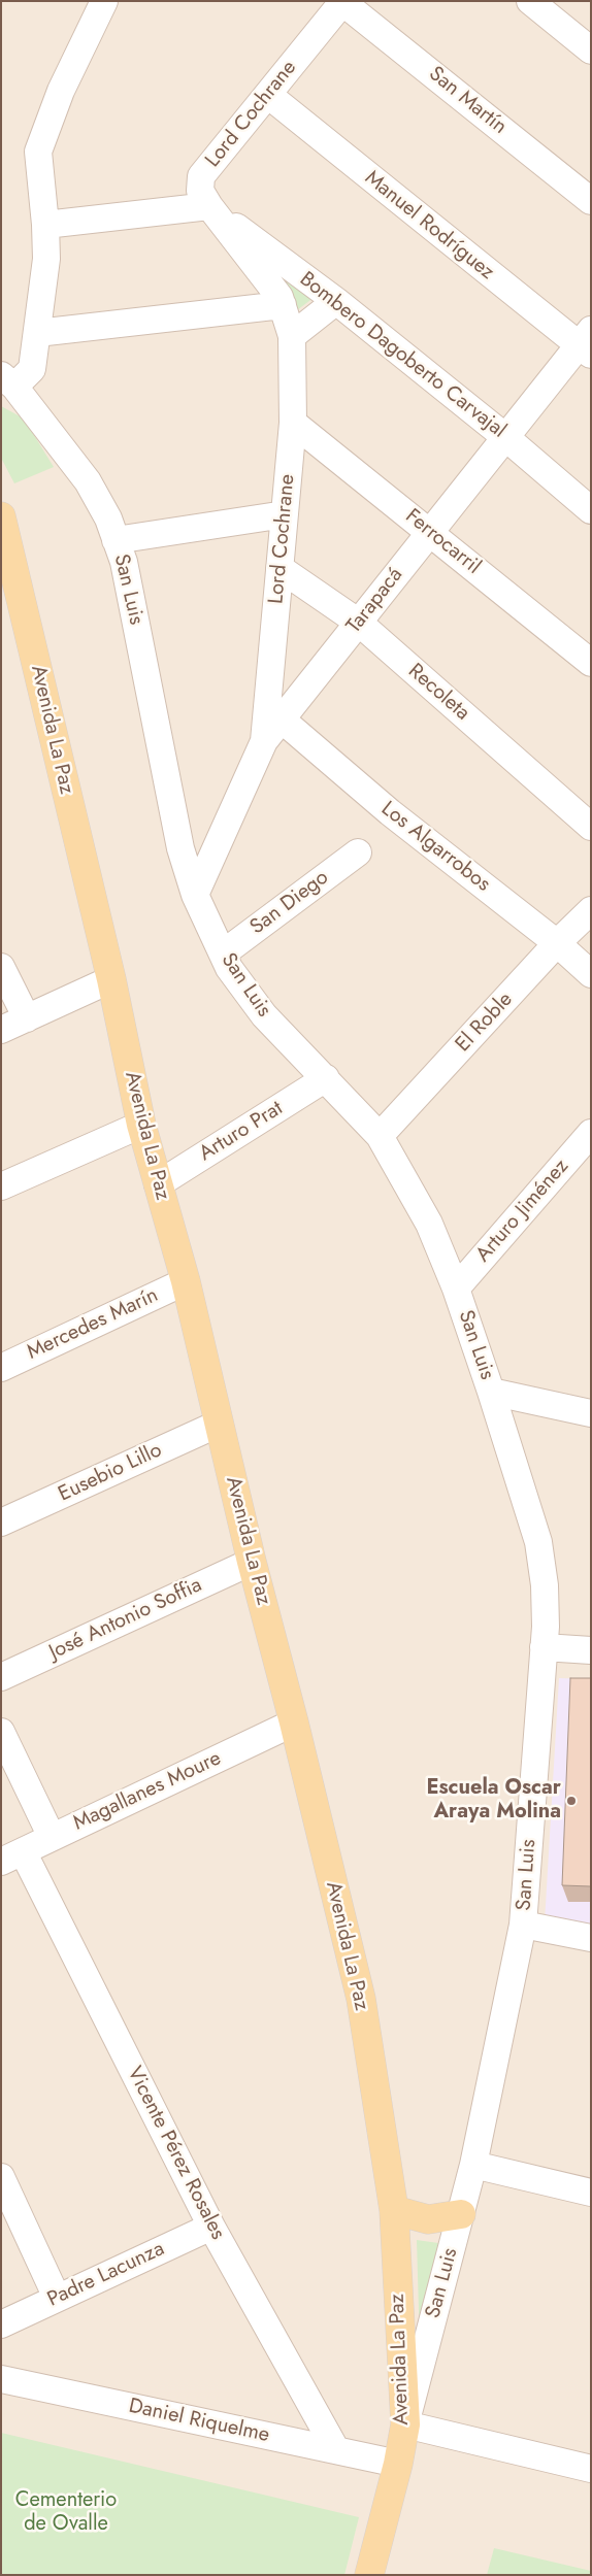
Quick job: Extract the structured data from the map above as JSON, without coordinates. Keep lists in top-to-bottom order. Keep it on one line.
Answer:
{"streets":{"main road":["Avenida La Paz"],"street":["San Martín","Lord Cochrane","Manuel Rodríguez","Bombero Dagoberto Carvajal","Ferrocarril","San Luis","Tarapacá","Recoleta","Los Algarrobos","San Diego","El Roble","Arturo Prat","Arturo Jiménez","Mercedes Marín","Eusebio Lillo","José Antonio Soffia","Magallanes Moure","Vicente Pérez Rosales","Padre Lacunza","Daniel Riquelme"]},"crossings":[["San Martín","Lord Cochrane"],["Lord Cochrane","Manuel Rodríguez"],["Lord Cochrane","Bombero Dagoberto Carvajal"],["Lord Cochrane","Ferrocarril"],["Lord Cochrane","Tarapacá"],["Lord Cochrane","Recoleta"],["Manuel Rodríguez","Tarapacá"],["Bombero Dagoberto Carvajal","Tarapacá"],["Ferrocarril","Tarapacá"],["San Luis","Tarapacá"],["San Luis","Avenida La Paz"],["San Luis","San Diego"],["San Luis","El Roble"],["San Luis","Arturo Prat"],["San Luis","Arturo Jiménez"],["Tarapacá","Recoleta"],["Tarapacá","Los Algarrobos"],["Avenida La Paz","Arturo Prat"],["Avenida La Paz","Mercedes Marín"],["Avenida La Paz","Eusebio Lillo"],["Avenida La Paz","José Antonio Soffia"],["Avenida La Paz","Magallanes Moure"],["Avenida La Paz","Daniel Riquelme"],["Los Algarrobos","El Roble"],["Magallanes Moure","Vicente Pérez Rosales"],["Vicente Pérez Rosales","Padre Lacunza"],["Vicente Pérez Rosales","Daniel Riquelme"]],"parks":["Cementerio de Ovalle"],"places":["Escuela Oscar Araya Molina"]}
